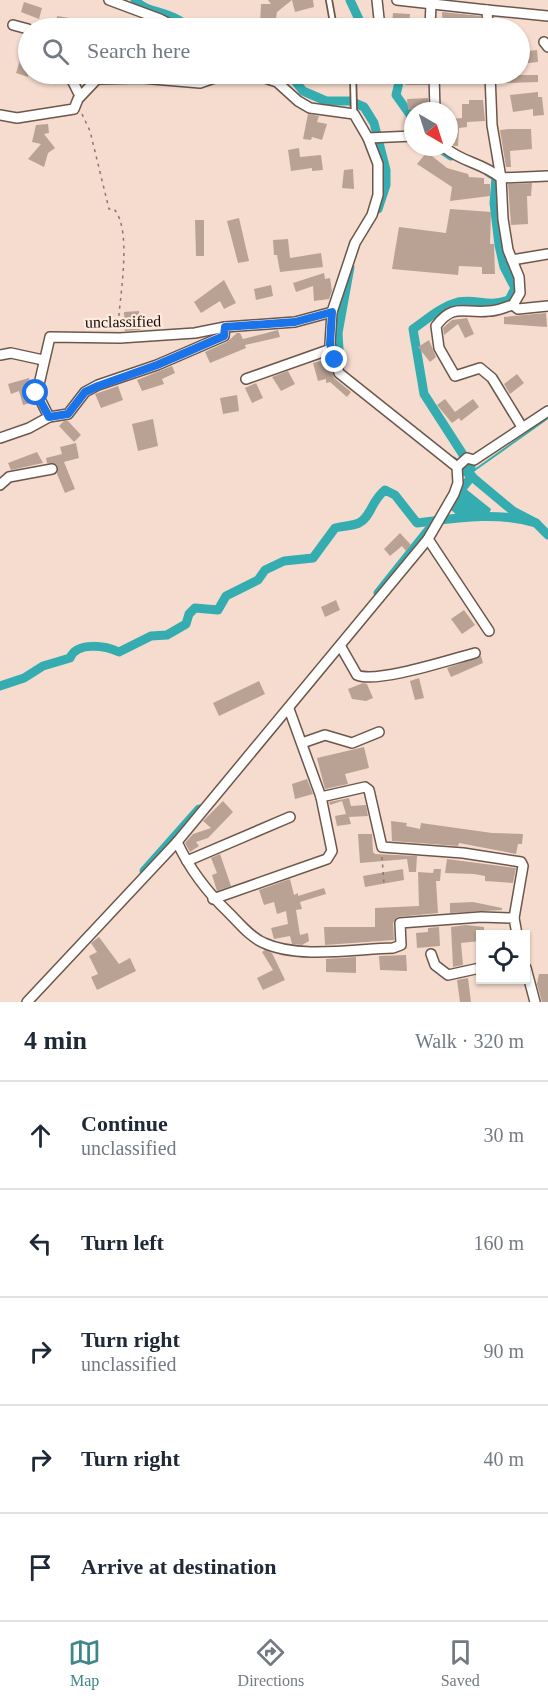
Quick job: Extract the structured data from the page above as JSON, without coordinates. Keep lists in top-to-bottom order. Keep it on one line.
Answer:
{"streets":{"street":["unclassified"]},"north":"bottom right","page":{"search":"Search here","heading":["4 min","Walk · 320 m"],"list":[["Continue","unclassified","30 m"],["Turn left","160 m"],["Turn right","unclassified","90 m"],["Turn right","40 m"],"Arrive at destination"],"nav":["Map","Directions","Saved"]}}
